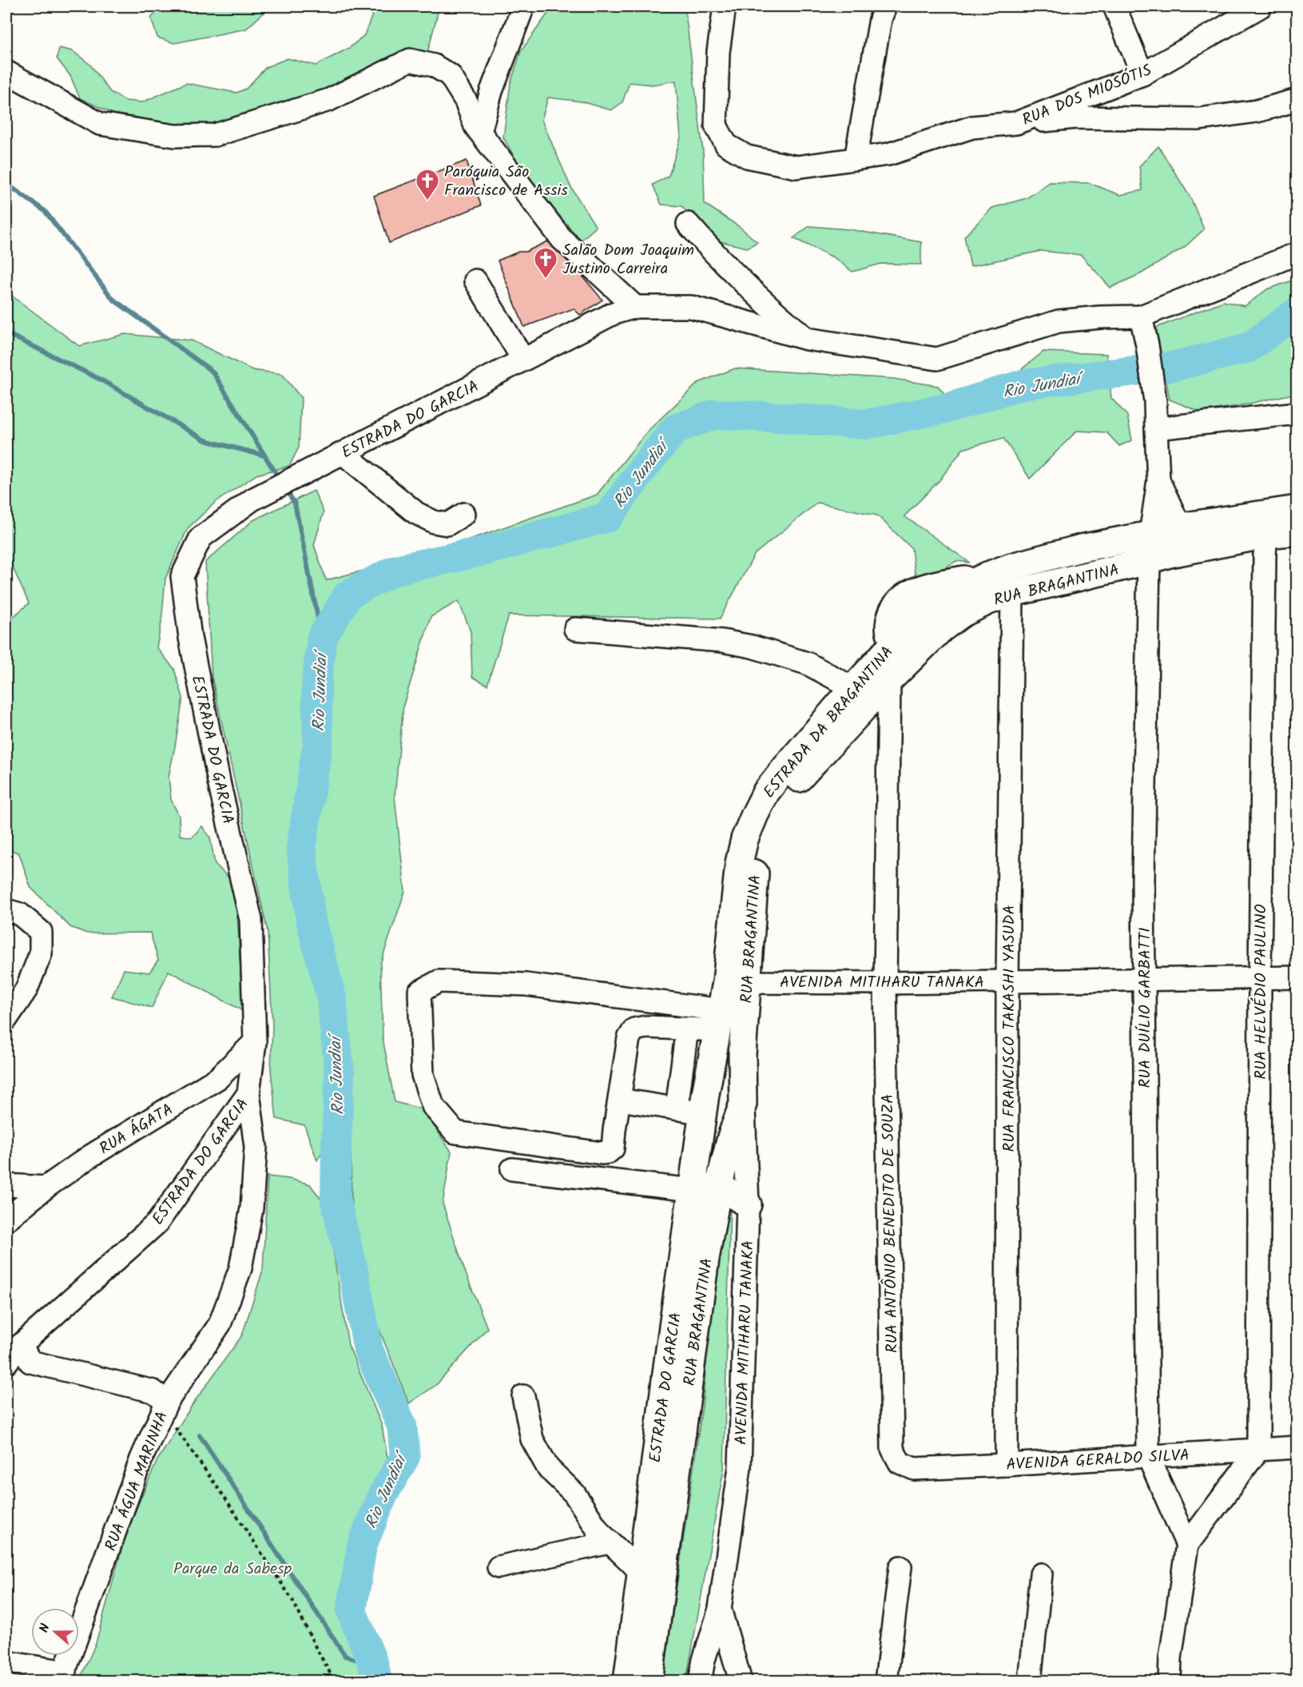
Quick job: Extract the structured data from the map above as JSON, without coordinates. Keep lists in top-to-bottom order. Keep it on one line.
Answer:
{"streets":{"main road":["ESTRADA DO GARCIA","RUA BRAGANTINA","ESTRADA DA BRAGANTINA"],"street":["RUA DOS MIOSÓTIS","AVENIDA MITIHARU TANAKA","RUA HELVÉDIO PAULINO","RUA DUÍLIO GARBATTI","RUA FRANCISCO TAKASHI YASUDA","RUA ÁGATA","RUA ANTÔNIO BENEDITO DE SOUZA","AVENIDA GERALDO SILVA","RUA ÁGUA MARINHA"]},"crossings":[["ESTRADA DO GARCIA","ESTRADA DA BRAGANTINA"],["ESTRADA DO GARCIA","RUA ÁGATA"],["ESTRADA DO GARCIA","RUA ÁGUA MARINHA"],["RUA BRAGANTINA","ESTRADA DA BRAGANTINA"],["RUA BRAGANTINA","AVENIDA MITIHARU TANAKA"],["RUA BRAGANTINA","RUA HELVÉDIO PAULINO"],["RUA BRAGANTINA","RUA DUÍLIO GARBATTI"],["RUA BRAGANTINA","RUA FRANCISCO TAKASHI YASUDA"],["RUA BRAGANTINA","RUA ANTÔNIO BENEDITO DE SOUZA"],["ESTRADA DA BRAGANTINA","AVENIDA MITIHARU TANAKA"],["ESTRADA DA BRAGANTINA","RUA DUÍLIO GARBATTI"],["AVENIDA MITIHARU TANAKA","RUA HELVÉDIO PAULINO"],["AVENIDA MITIHARU TANAKA","RUA DUÍLIO GARBATTI"],["AVENIDA MITIHARU TANAKA","RUA FRANCISCO TAKASHI YASUDA"],["AVENIDA MITIHARU TANAKA","RUA ANTÔNIO BENEDITO DE SOUZA"],["RUA HELVÉDIO PAULINO","AVENIDA GERALDO SILVA"],["RUA DUÍLIO GARBATTI","AVENIDA GERALDO SILVA"],["RUA FRANCISCO TAKASHI YASUDA","AVENIDA GERALDO SILVA"],["RUA ANTÔNIO BENEDITO DE SOUZA","AVENIDA GERALDO SILVA"]],"water":["Rio Jundiaí"],"parks":["Parque da Sabesp"],"places":{"church":["Paróquia São Francisco de Assis","Salão Dom Joaquim Justino Carreira"]},"north":"left"}
